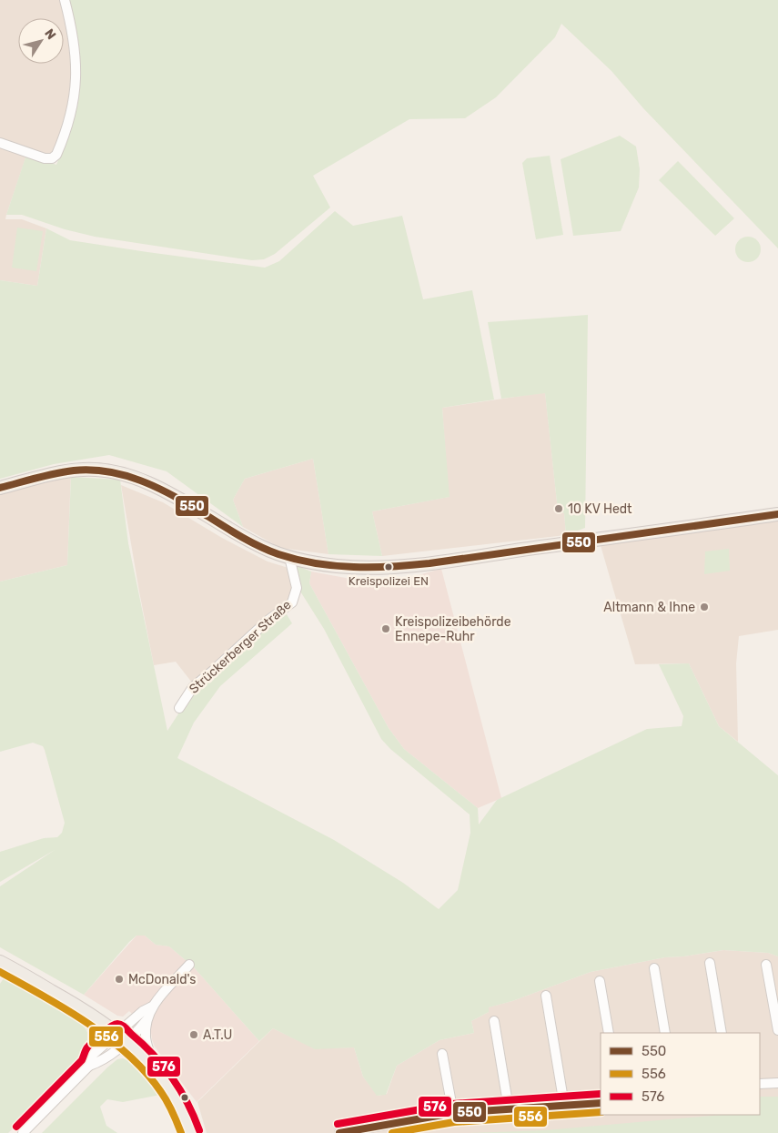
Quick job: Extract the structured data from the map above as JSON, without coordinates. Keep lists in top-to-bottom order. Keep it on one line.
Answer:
{"streets":{"street":["Strückerberger Straße"]},"places":["10 KV Hedt","Kreispolizei EN","Altmann & Ihne","Kreispolizeibehörde Ennepe-Ruhr","McDonald's","A.T.U"],"lines":["transit line 550","transit line 556","transit line 576"],"legend":["550","556","576"],"north":"top right"}
